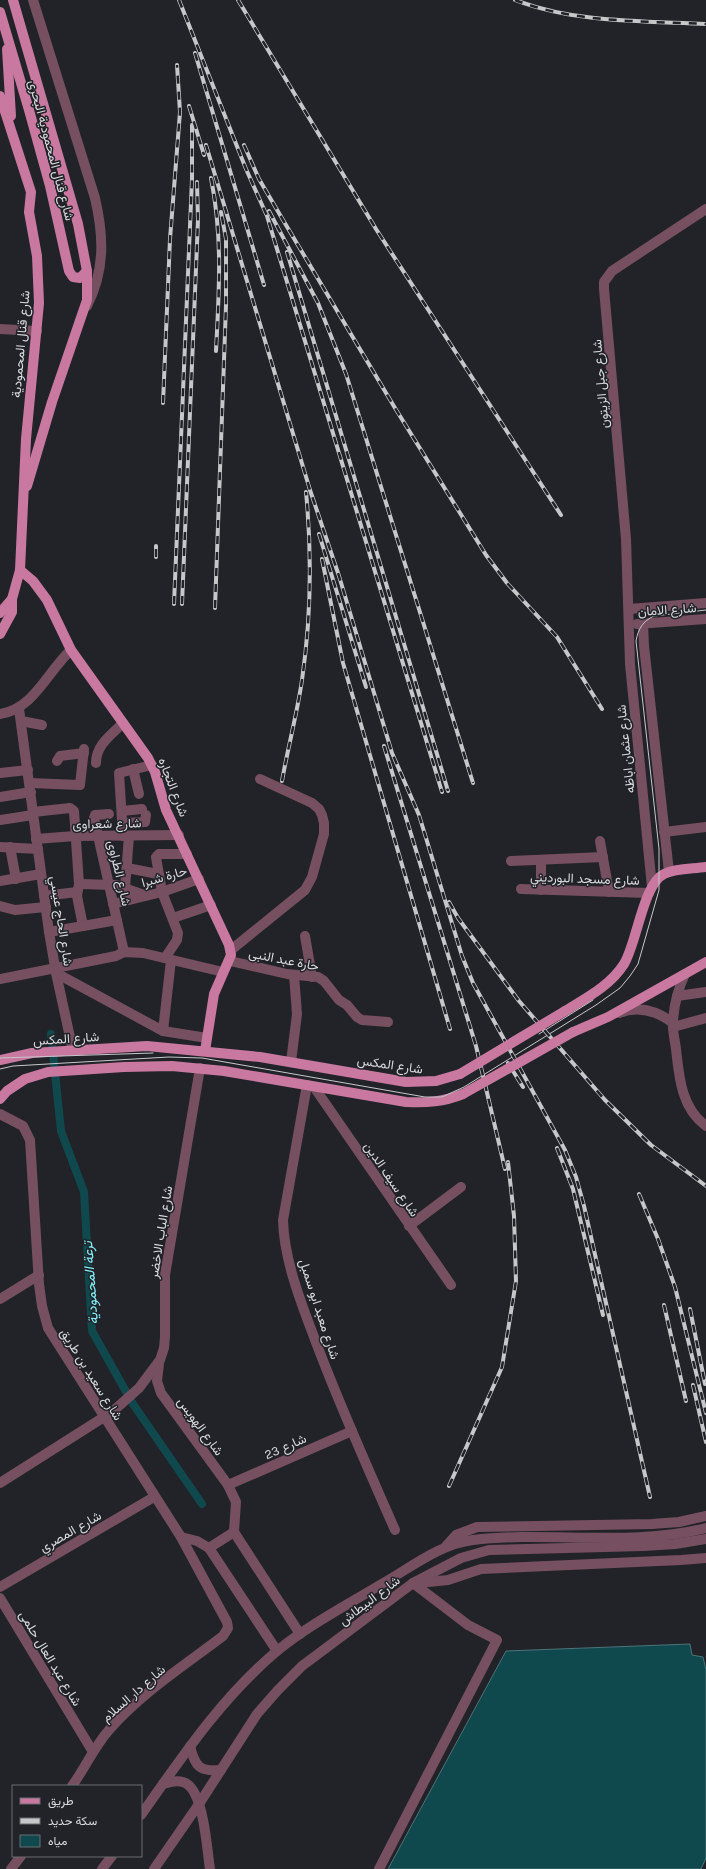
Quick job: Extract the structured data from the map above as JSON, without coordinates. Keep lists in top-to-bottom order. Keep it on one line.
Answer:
{"streets":{"main road":["شارع قنال المحمودية البحرى","شارع قنال المحمودية","شارع التجاره","شارع المكس"],"street":["شارع جبل الزيتون","شارع الامان","شارع عثمان اباظه","شارع شعراوى","شارع الطراوى","حارة شبرا","شارع مسجد البورديني","شارع الحاج عيسي","حارة عبد النبى","شارع سيف الدين","شارع الباب الاخضر","شارع معبد ابو سمبل","شارع سعيد بن طريق","شارع الهويس","شارع 23","شارع المصري","شارع البيطاش","شارع عبد العال حلمى","شارع دار السلام"]},"crossings":[["شارع قنال المحمودية البحرى","شارع قنال المحمودية"],["شارع قنال المحمودية","شارع التجاره"],["شارع جبل الزيتون","شارع الامان"],["شارع جبل الزيتون","شارع عثمان اباظه"],["شارع الامان","شارع عثمان اباظه"],["شارع عثمان اباظه","شارع مسجد البورديني"],["شارع عثمان اباظه","شارع المكس"],["شارع التجاره","شارع شعراوى"],["شارع التجاره","حارة شبرا"],["شارع التجاره","شارع الحاج عيسي"],["شارع التجاره","حارة عبد النبى"],["شارع التجاره","شارع المكس"],["شارع شعراوى","شارع الطراوى"],["شارع شعراوى","شارع الحاج عيسي"],["شارع الطراوى","حارة شبرا"],["شارع مسجد البورديني","شارع المكس"],["شارع سيف الدين","شارع معبد ابو سمبل"],["شارع الباب الاخضر","شارع سعيد بن طريق"],["شارع الباب الاخضر","شارع الهويس"],["شارع معبد ابو سمبل","شارع 23"],["شارع سعيد بن طريق","شارع المصري"],["شارع سعيد بن طريق","شارع دار السلام"],["شارع الهويس","شارع 23"],["شارع عبد العال حلمى","شارع دار السلام"]],"water":["ترعة المحمودية"],"legend":["طريق","سكة حديد","مياه"]}
